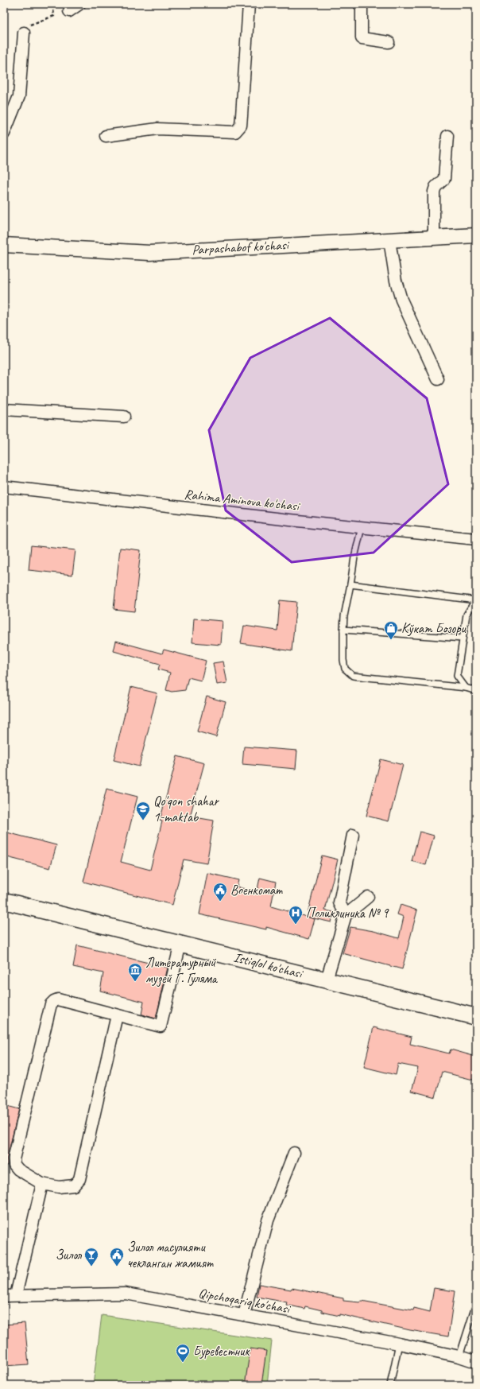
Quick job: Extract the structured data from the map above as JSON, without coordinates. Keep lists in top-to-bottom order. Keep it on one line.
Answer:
{"streets":{"main road":["Istiqlol ko'chasi"],"street":["Parpashabof ko'chasi","Rahima Aminova ko'chasi","Qipchoqariq ko'chasi"]},"places":{"shop":["Кўкат Бозори"],"school or university":["Qo'qon shahar 1-maktab"],"public building":["Военкомат","Зилол масулияти чекланган жамият"],"hospital":["Поликлиника № 9"],"museum":["Литературный музей Г. Гуляма"],"bar":["Зилол"],"sports":["Буревестник"]}}
